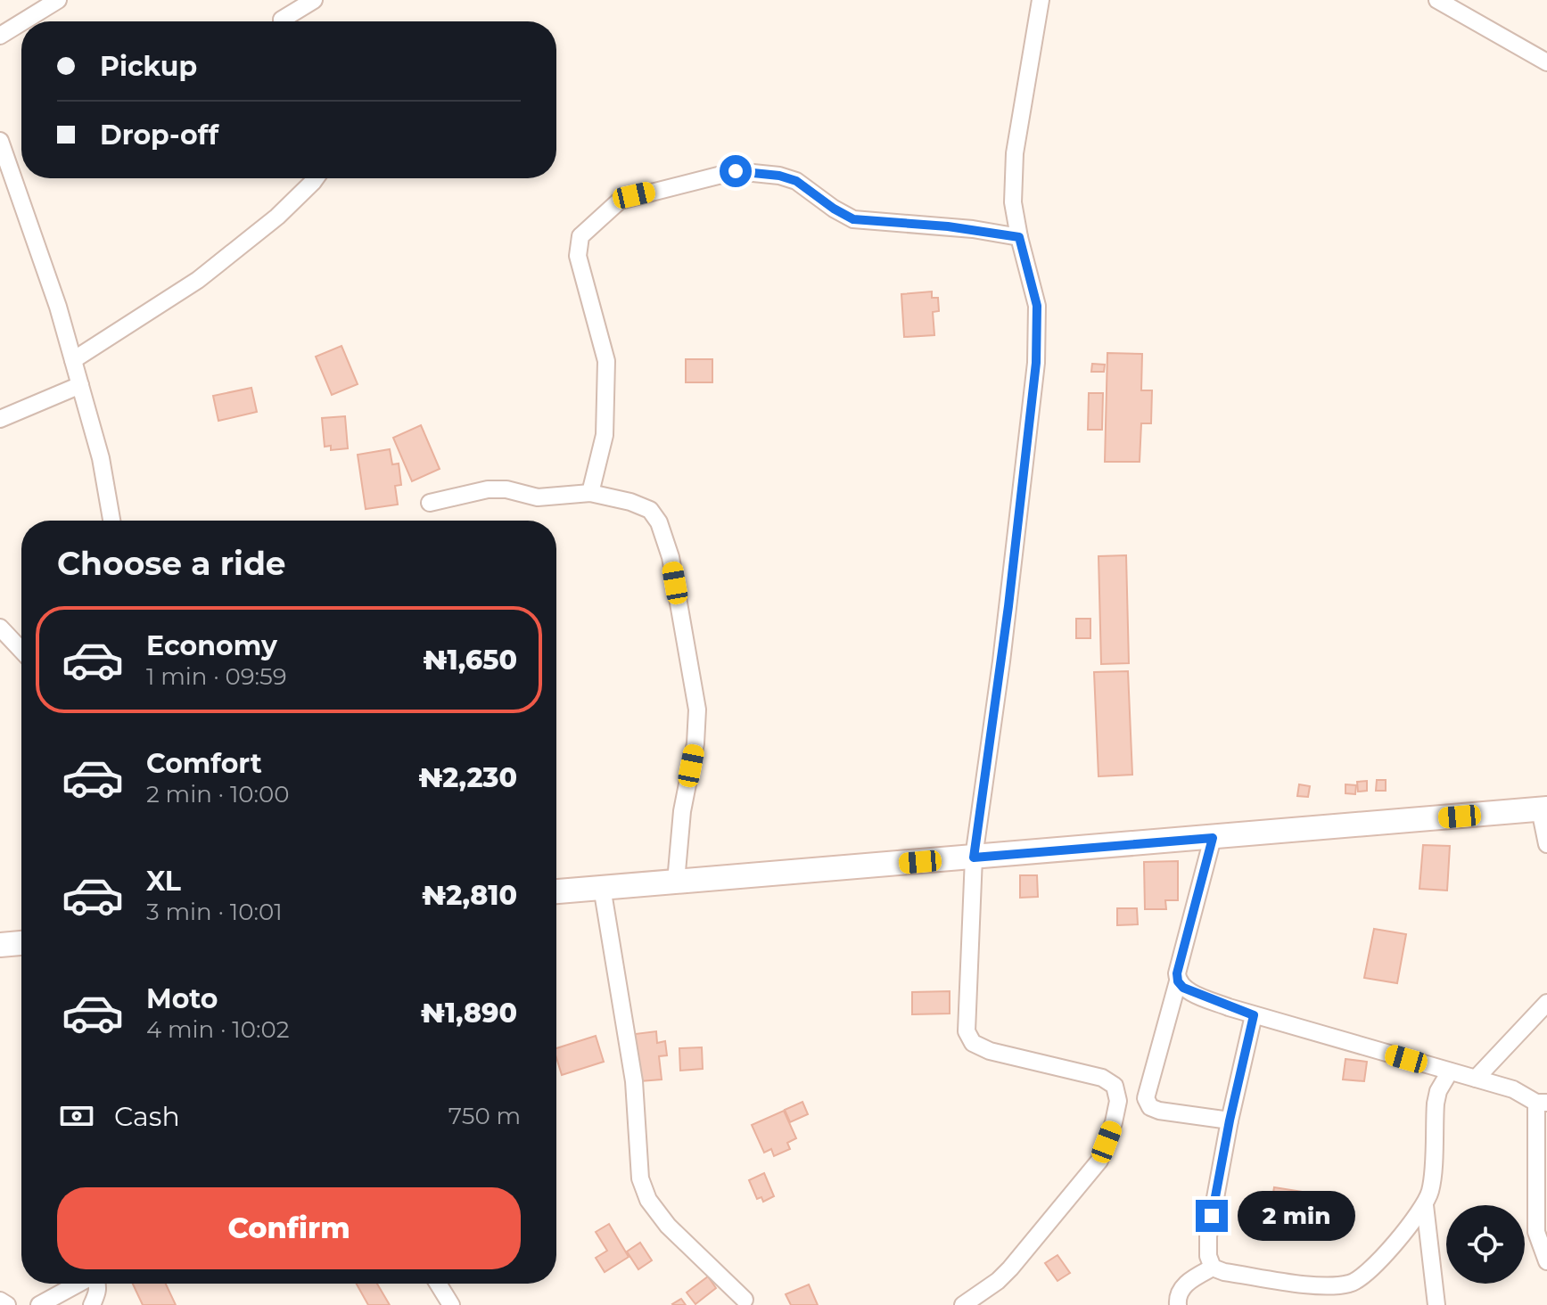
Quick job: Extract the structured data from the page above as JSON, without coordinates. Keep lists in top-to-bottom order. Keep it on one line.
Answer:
{"page":{"banner":["Pickup","Drop-off"],"heading":"Choose a ride","list":[{"name":"Economy","note":"1 min · 09:59","value":"₦1,650"},{"name":"Comfort","note":"2 min · 10:00","value":"₦2,230"},{"name":"XL","note":"3 min · 10:01","value":"₦2,810"},{"name":"Moto","note":"4 min · 10:02","value":"₦1,890"}],"pay":["Cash","750 m"],"buttons":"Confirm","bubble":"2 min"}}
